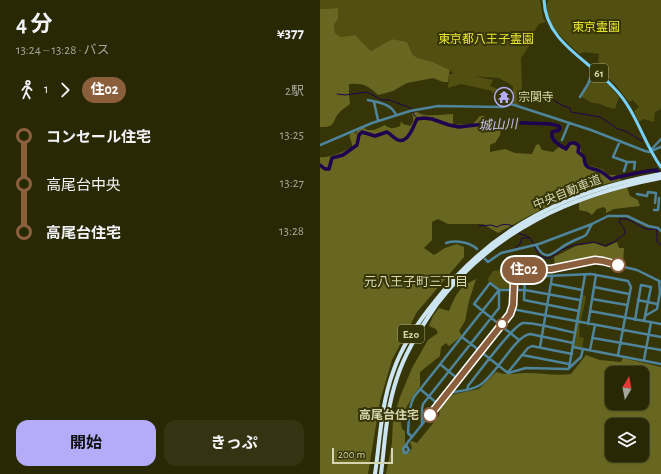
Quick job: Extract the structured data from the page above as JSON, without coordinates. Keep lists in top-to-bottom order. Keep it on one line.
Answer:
{"streets":{"highway":["中央自動車道","E20"],"main road":["61"]},"districts":["元八王子町三丁目"],"water":["城山川"],"parks":["東京霊園","東京都八王子霊園"],"places":{"temple":["宗関寺"],"other":["高尾台住宅"]},"lines":["bus line 住02"],"scale_bar":"200 m","north":"top","page":{"heading":["4 分","13:24 – 13:28 · バス","¥377"],"on_map":"住02","legs":["1","住02","2駅"],"list":[{"name":"コンセール住宅","value":"13:25"},{"name":"高尾台中央","value":"13:27"},{"name":"高尾台住宅","value":"13:28"}],"buttons":["開始","きっぷ"],"scale":"200 m"}}
